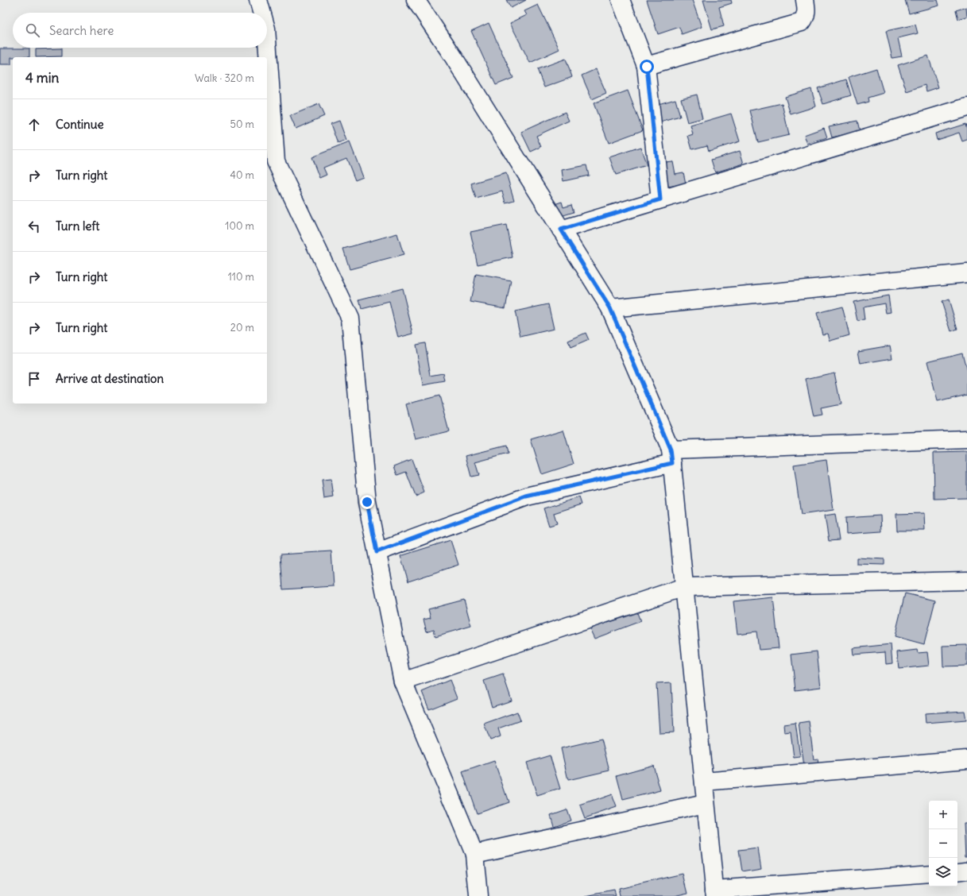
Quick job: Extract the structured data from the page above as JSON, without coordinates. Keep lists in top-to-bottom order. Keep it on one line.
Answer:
{"page":{"search":"Search here","heading":["4 min","Walk · 320 m"],"list":[["Continue","50 m"],["Turn right","40 m"],["Turn left","100 m"],["Turn right","110 m"],["Turn right","20 m"],"Arrive at destination"],"map_buttons":["+","−"]}}
